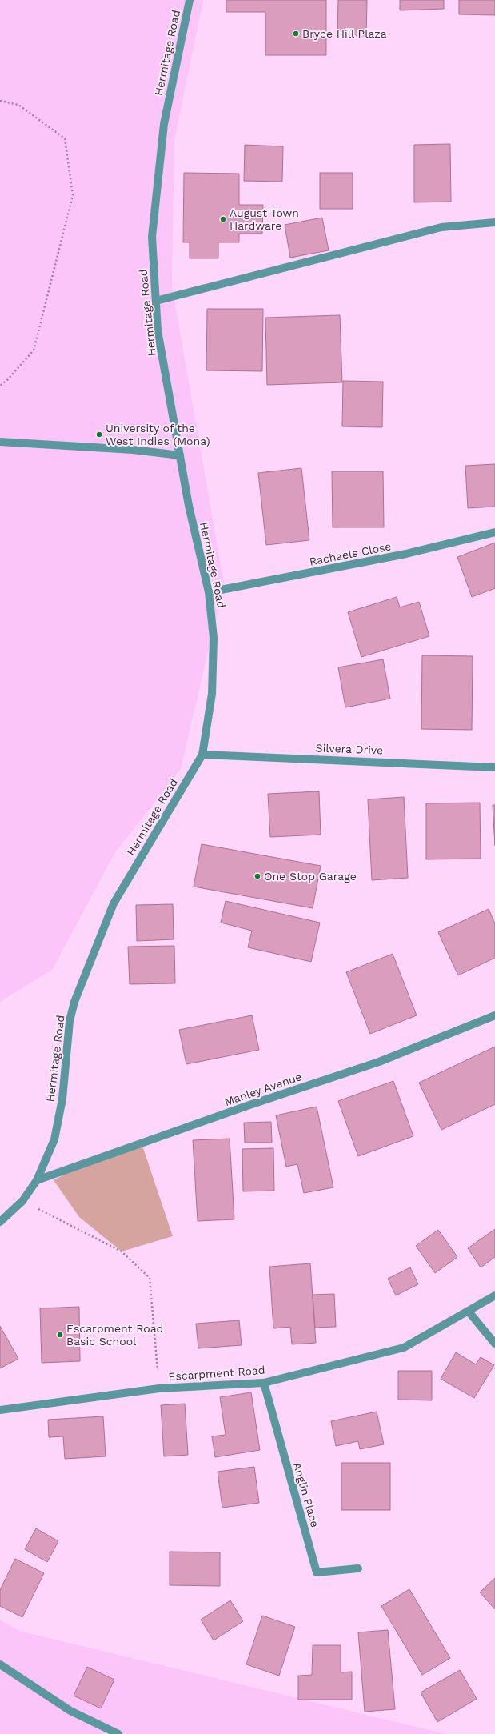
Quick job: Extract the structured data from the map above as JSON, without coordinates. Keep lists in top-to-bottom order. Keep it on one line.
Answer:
{"streets":{"street":["Hermitage Road","Rachaels Close","Silvera Drive","Manley Avenue","Escarpment Road","Anglin Place"]},"crossings":[["Hermitage Road","Rachaels Close"],["Hermitage Road","Silvera Drive"],["Hermitage Road","Manley Avenue"],["Escarpment Road","Anglin Place"]],"places":["Bryce Hill Plaza","August Town Hardware","University of the West Indies (Mona)","One Stop Garage","Escarpment Road Basic School"]}
